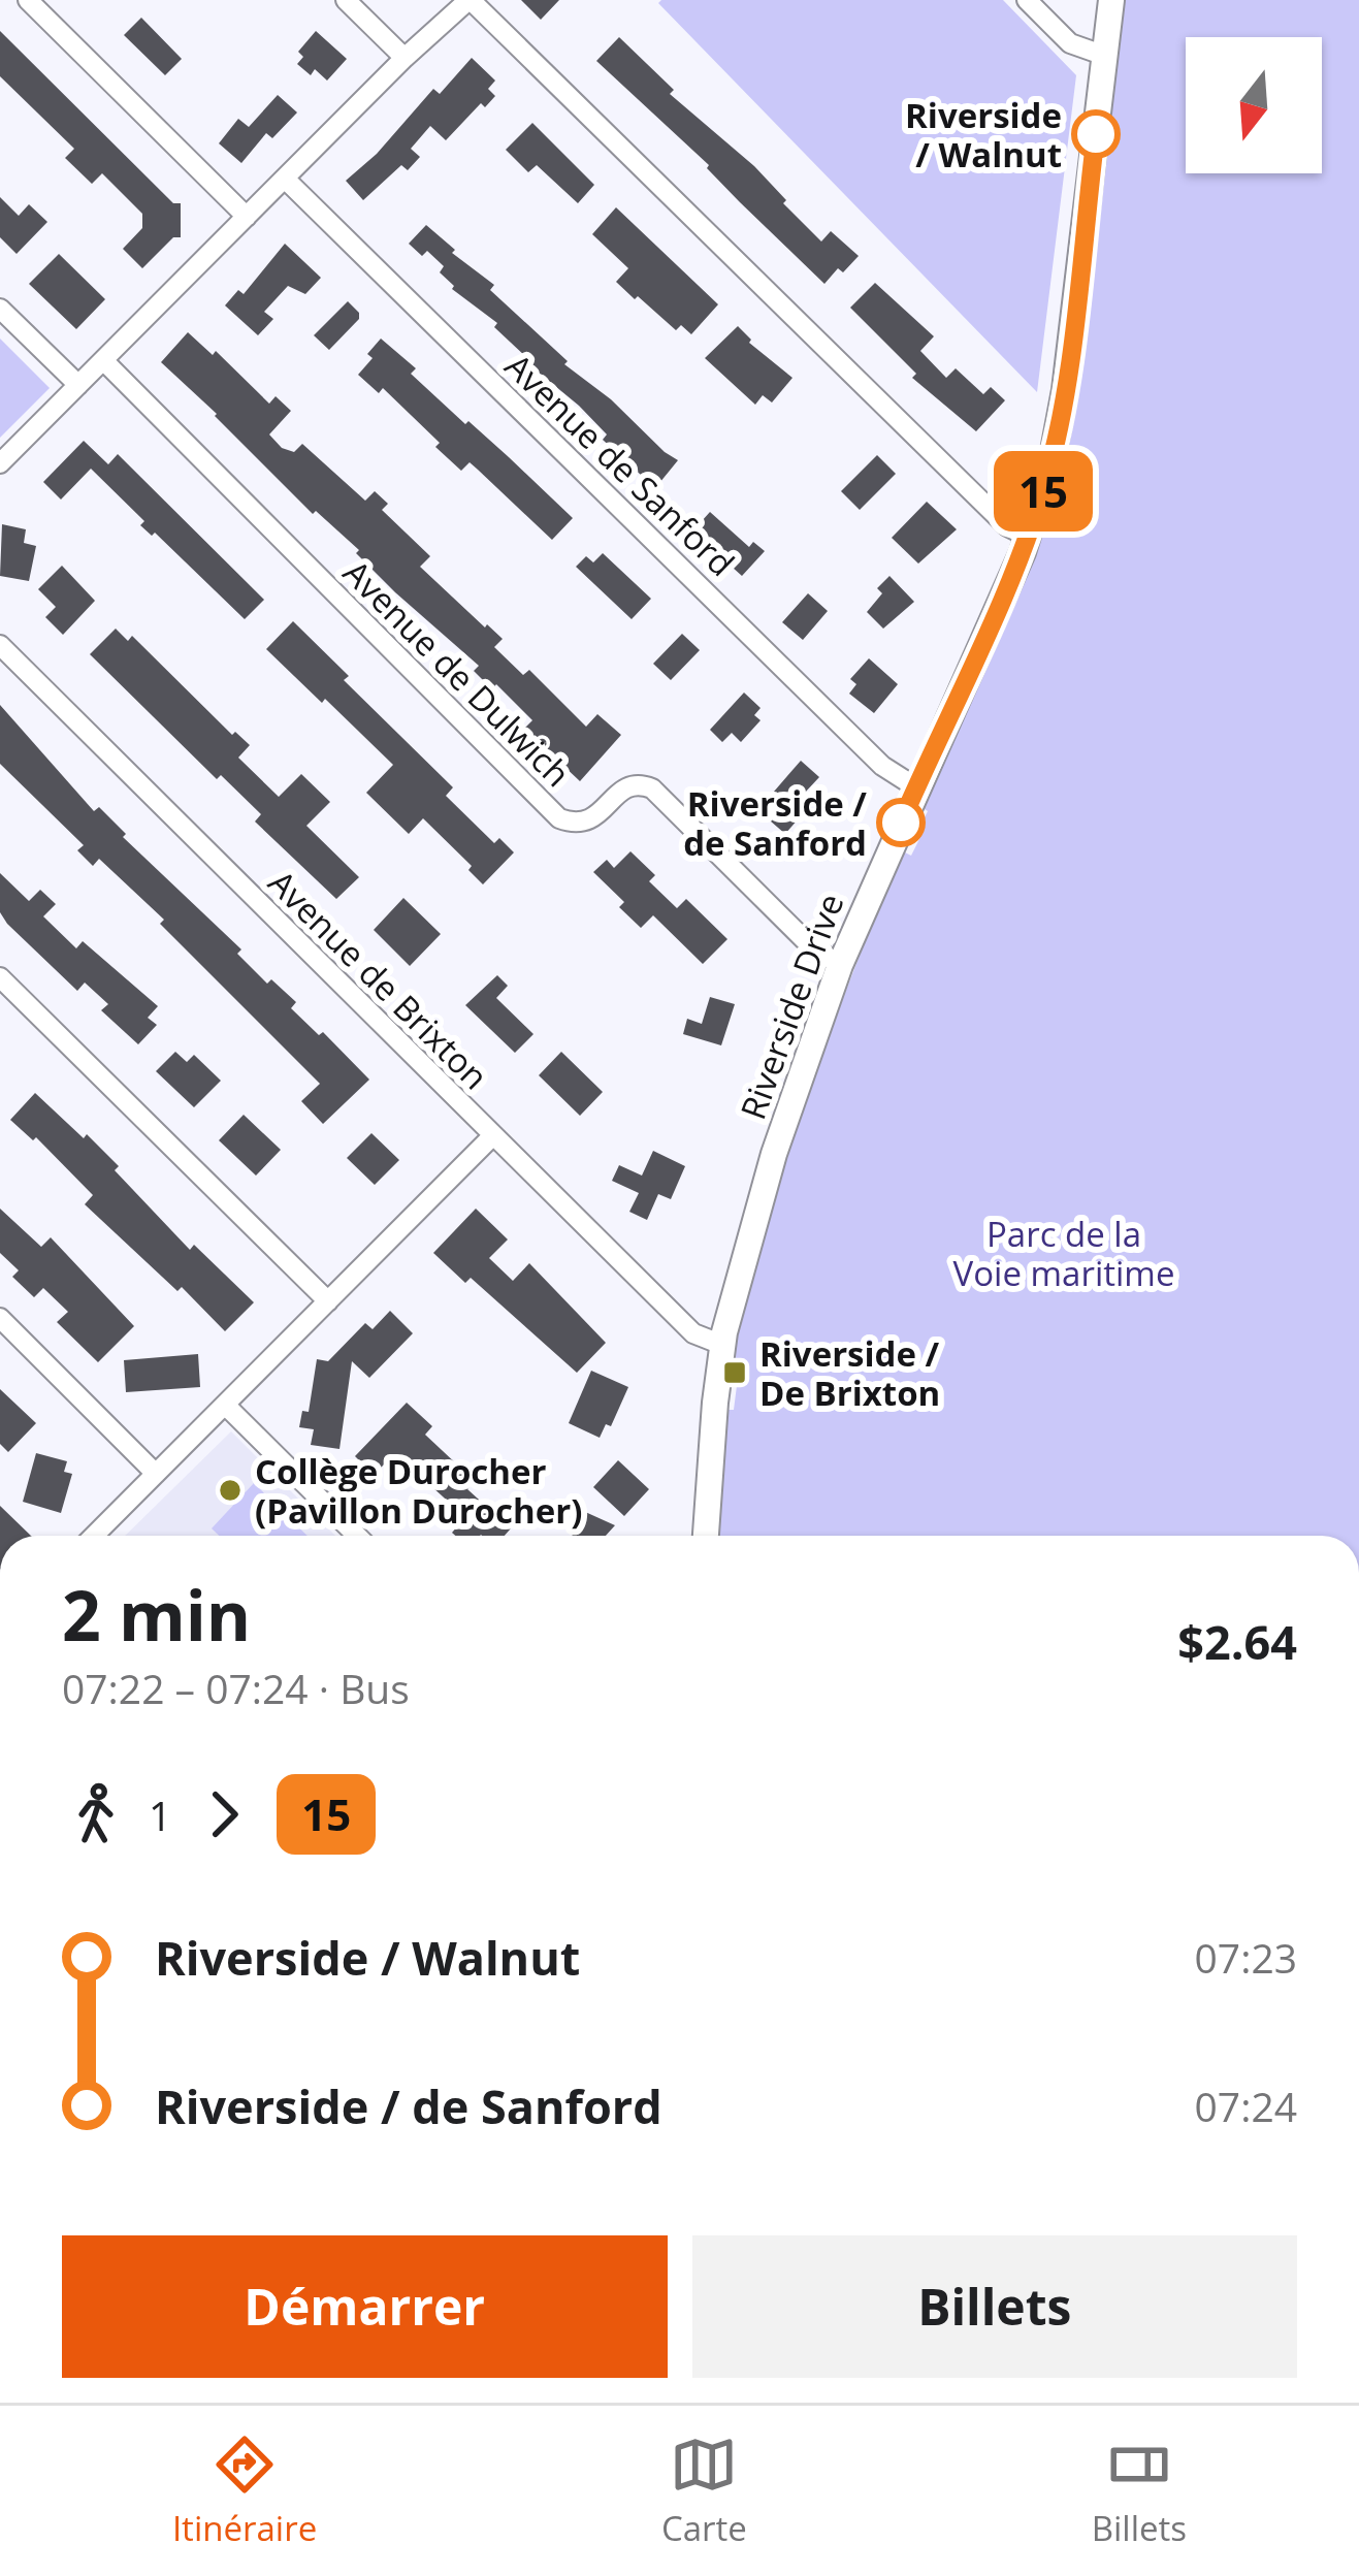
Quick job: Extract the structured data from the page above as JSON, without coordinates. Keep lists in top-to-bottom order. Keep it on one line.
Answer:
{"streets":{"street":["Avenue de Sanford","Avenue de Dulwich","Avenue de Brixton","Riverside Drive"]},"crossings":[["Avenue de Sanford","Riverside Drive"],["Avenue de Dulwich","Riverside Drive"],["Avenue de Brixton","Riverside Drive"]],"parks":["Parc de la Voie maritime"],"places":{"other":["Riverside / Walnut","Riverside / de Sanford","Collège Durocher (Pavillon Durocher)"],"transit":["Riverside / De Brixton"]},"lines":["bus line 15"],"north":"bottom","page":{"on_map":"15","heading":["2 min","07:22 – 07:24 · Bus","$2.64"],"legs":["1","15"],"list":[{"name":"Riverside / Walnut","value":"07:23"},{"name":"Riverside / de Sanford","value":"07:24"}],"buttons":["Démarrer","Billets"],"tabs":["Itinéraire","Carte","Billets"]}}
